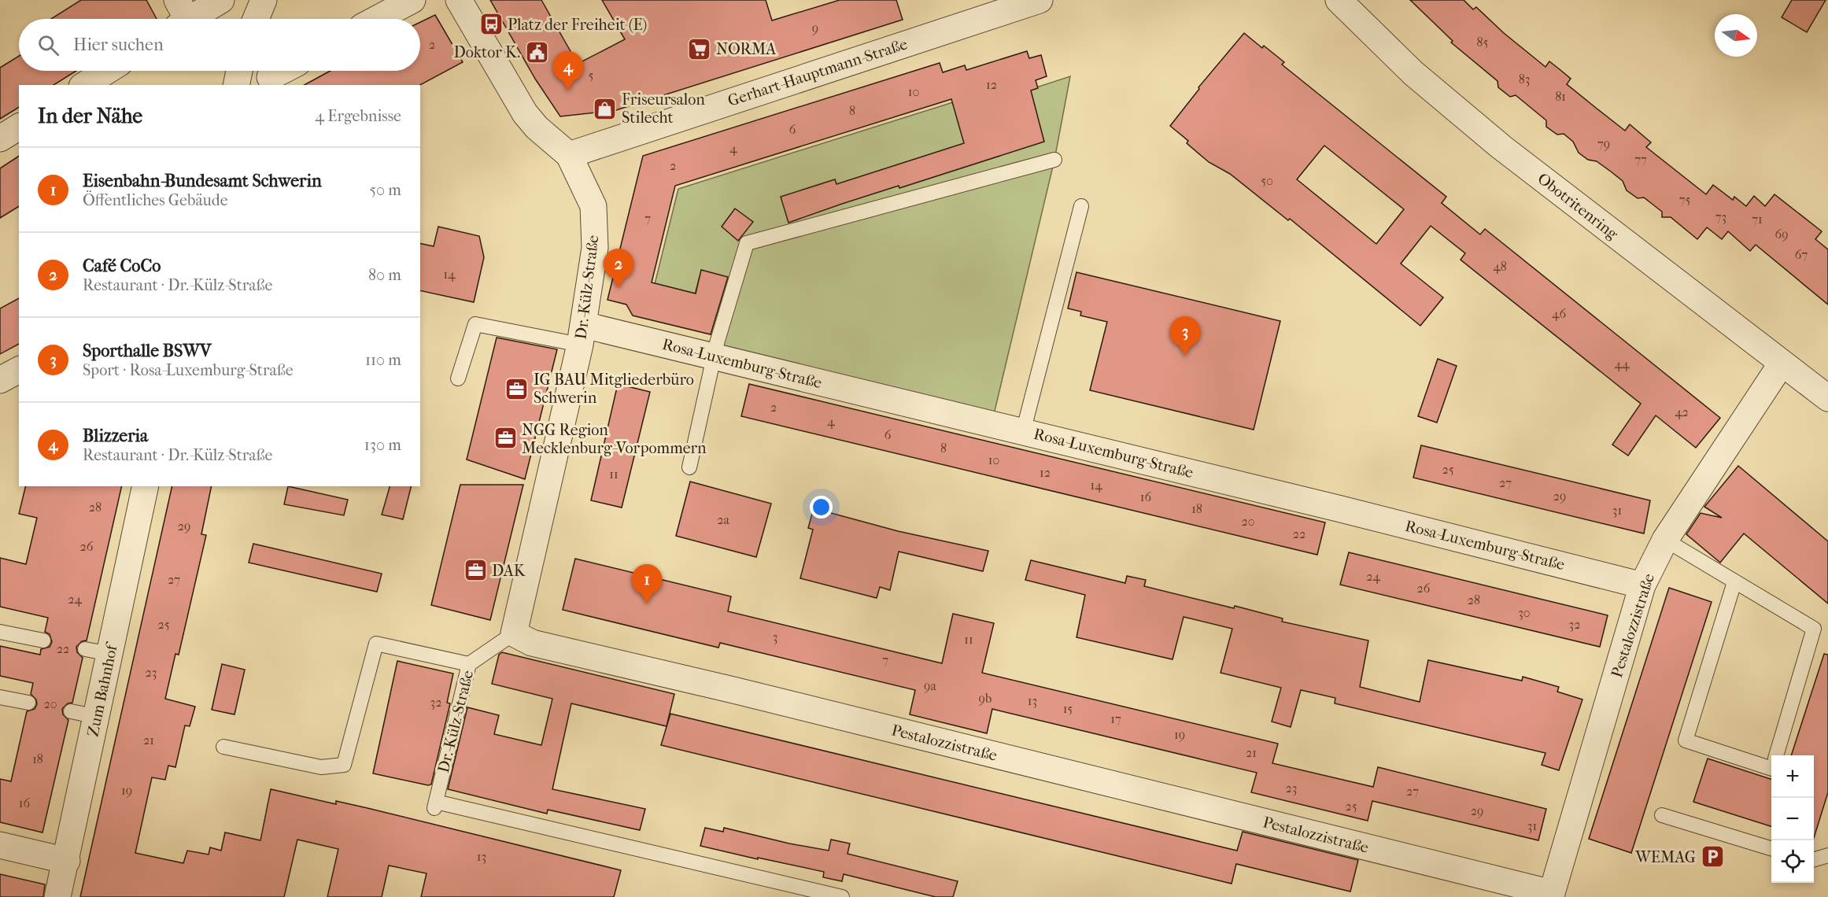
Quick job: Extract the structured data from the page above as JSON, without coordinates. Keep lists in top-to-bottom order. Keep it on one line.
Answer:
{"streets":{"street":["Gerhart-Hauptmann-Straße","Obotritenring","Dr.-Külz-Straße","Rosa-Luxemburg-Straße","Pestalozzistraße","Zum Bahnhof"]},"crossings":[["Gerhart-Hauptmann-Straße","Dr.-Külz-Straße"],["Obotritenring","Pestalozzistraße"],["Dr.-Külz-Straße","Rosa-Luxemburg-Straße"],["Dr.-Külz-Straße","Pestalozzistraße"],["Rosa-Luxemburg-Straße","Pestalozzistraße"]],"places":{"bus stop":["Platz der Freiheit (E)"],"supermarket":["NORMA"],"public building":["Doktor K."],"shop":["Friseursalon Stilecht"],"office":["IG BAU Mitgliederbüro Schwerin","NGG Region Mecklenburg-Vorpommern","DAK"],"parking":["WEMAG"]},"house_numbers":["9","85","2","5","83","12","10","81","8","6","79","4","77","2","50","75","73","7","71","69","67","48","14","46","44","2","42","4","6","8","10","25","12","11","27","14","29","16","28","18","31","2a","20","29","22","26","24","27","26","24","28","30","25","32","3","11","22","7","23","9a","9b","13","32","20","15","17","19","21","21","18","23","19","27","16","25","29","31","13"],"north":"right","page":{"search":"Hier suchen","pins":["4","2","3","1"],"heading":["In der Nähe","4 Ergebnisse"],"list":[{"mark":"1","name":"Eisenbahn-Bundesamt Schwerin","note":"Öffentliches Gebäude","value":"50 m"},{"mark":"2","name":"Café CoCo","note":"Restaurant · Dr.-Külz-Straße","value":"80 m"},{"mark":"3","name":"Sporthalle BSWV","note":"Sport · Rosa-Luxemburg-Straße","value":"110 m"},{"mark":"4","name":"Blizzeria","note":"Restaurant · Dr.-Külz-Straße","value":"130 m"}],"map_buttons":["+","−"]}}
